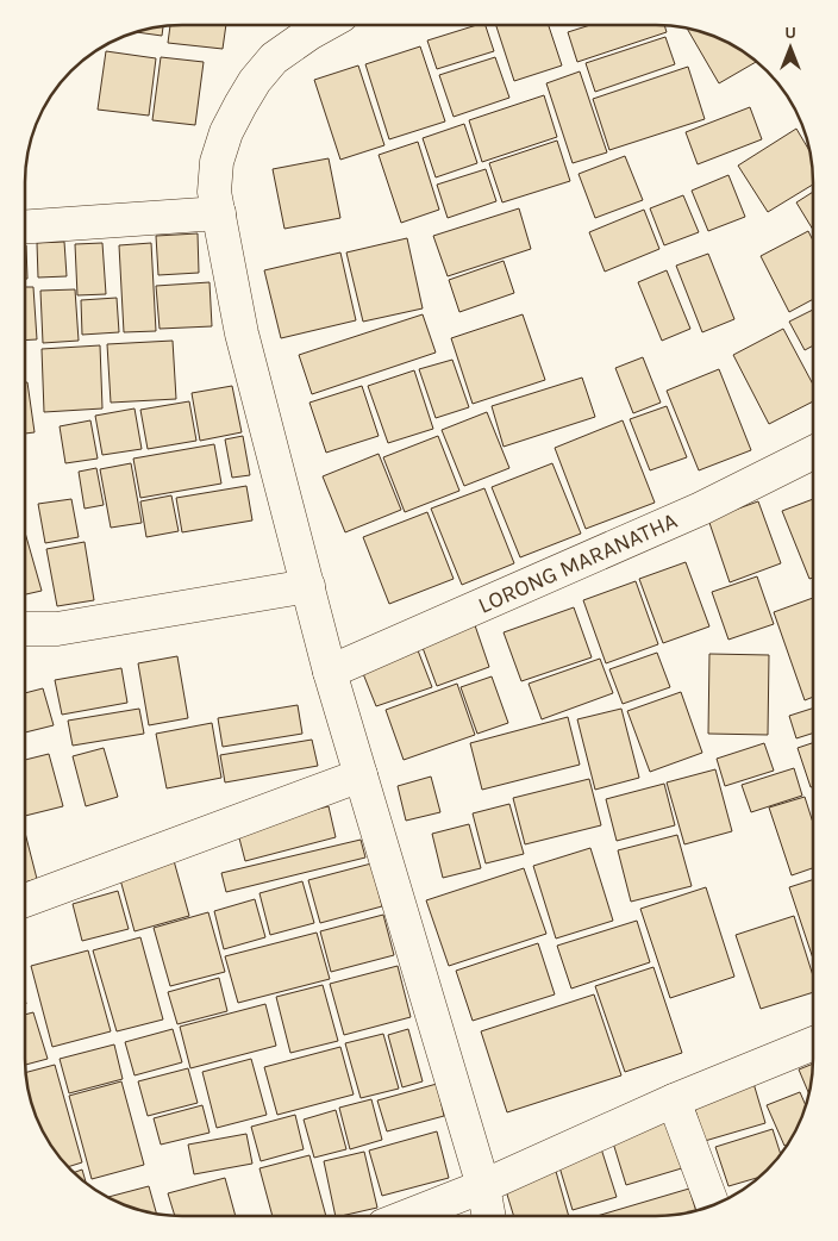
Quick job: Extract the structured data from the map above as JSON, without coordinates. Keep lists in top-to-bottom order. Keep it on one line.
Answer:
{"streets":{"street":["LORONG MARANATHA"]},"north":"top"}
